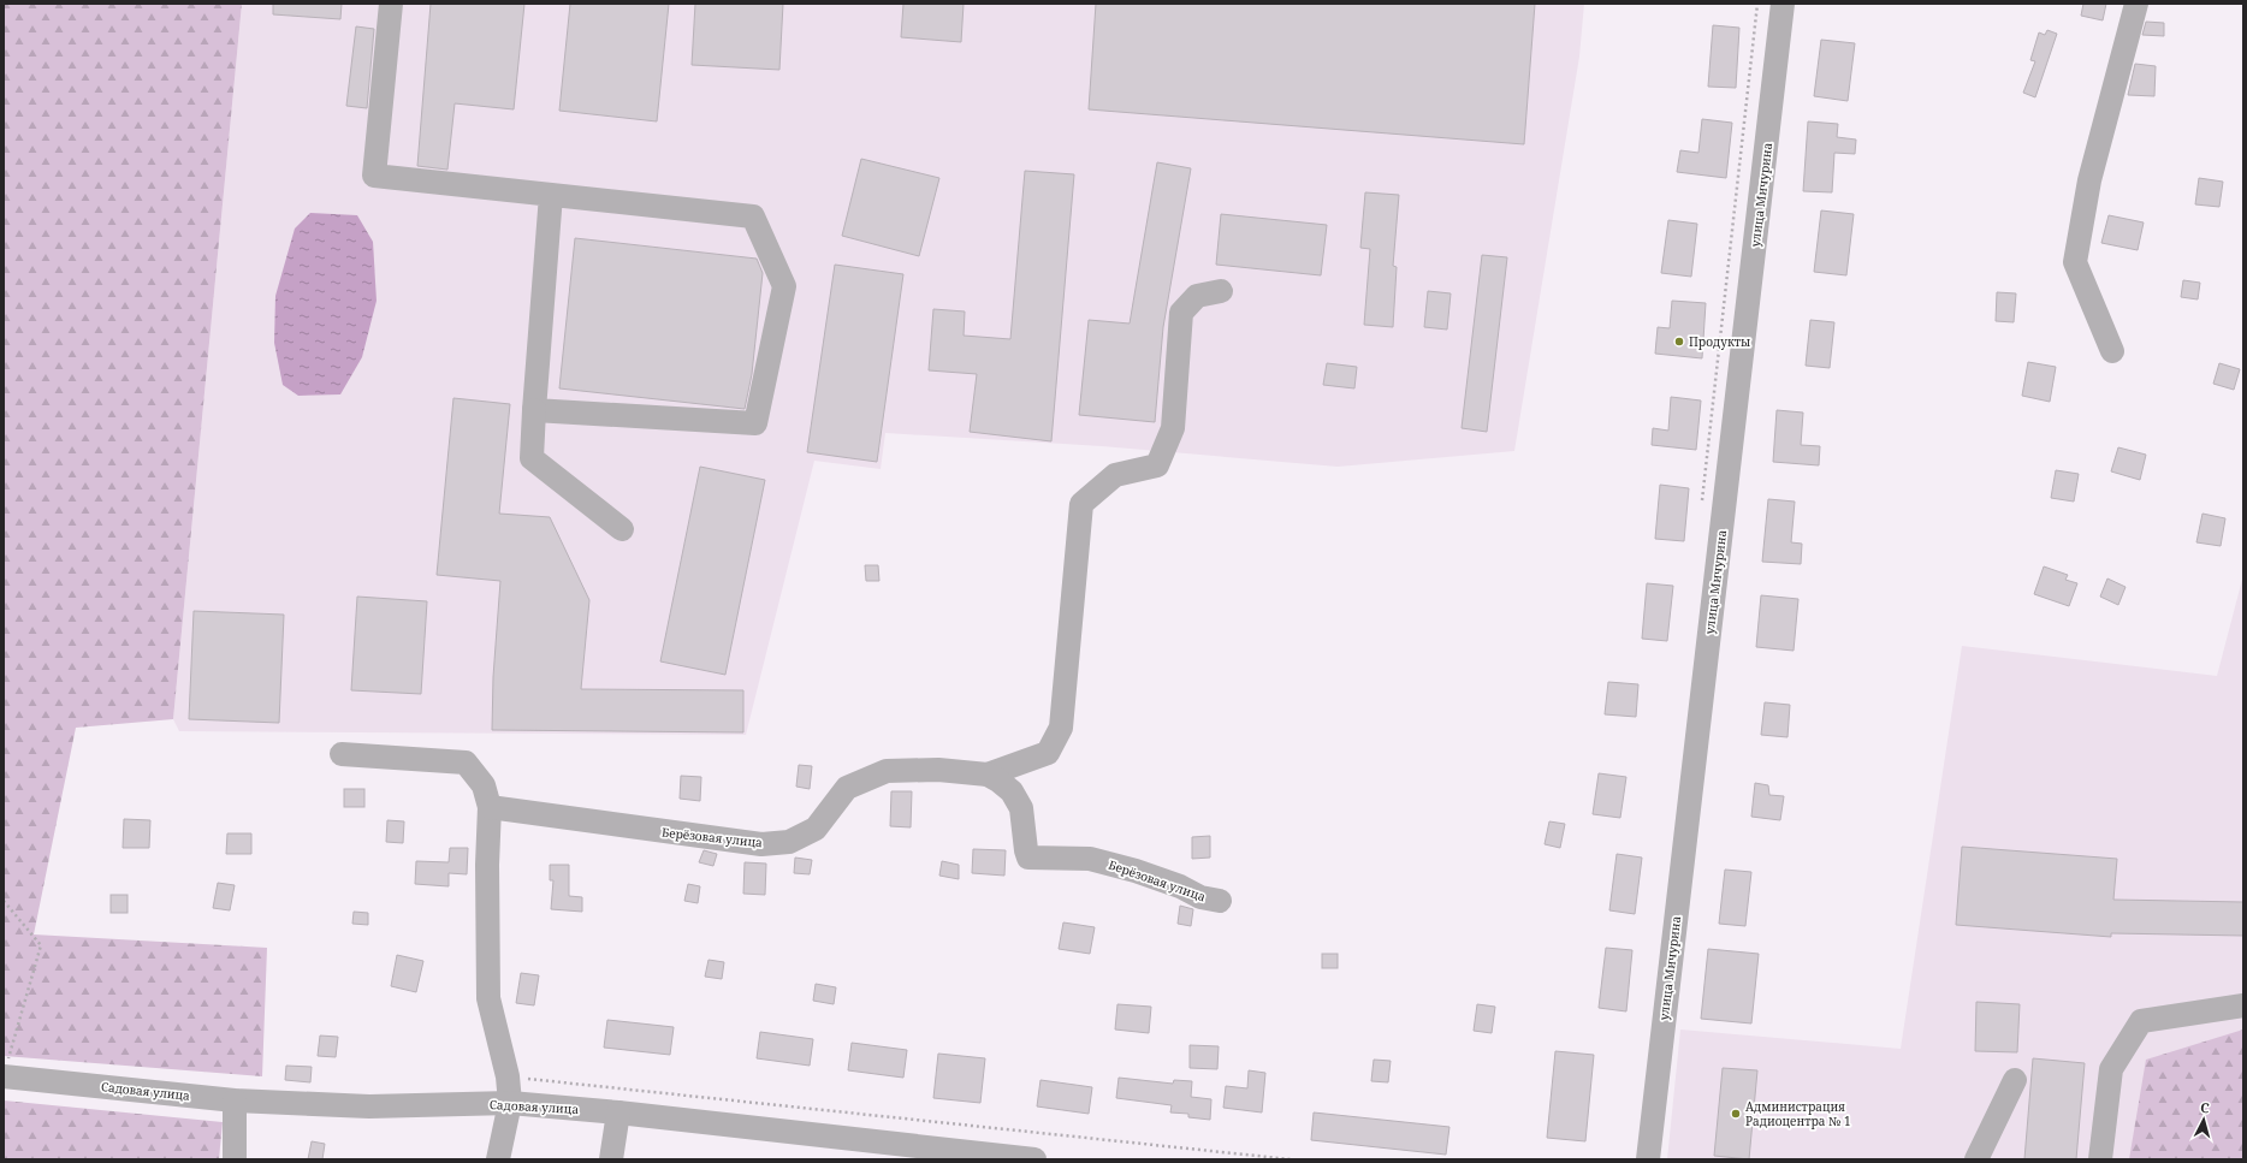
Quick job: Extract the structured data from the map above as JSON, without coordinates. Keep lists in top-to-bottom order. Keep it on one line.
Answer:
{"streets":{"street":["улица Мичурина","Берёзовая улица","Садовая улица"]},"places":["Продукты","Администрация Радиоцентра № 1"],"north":"top"}
